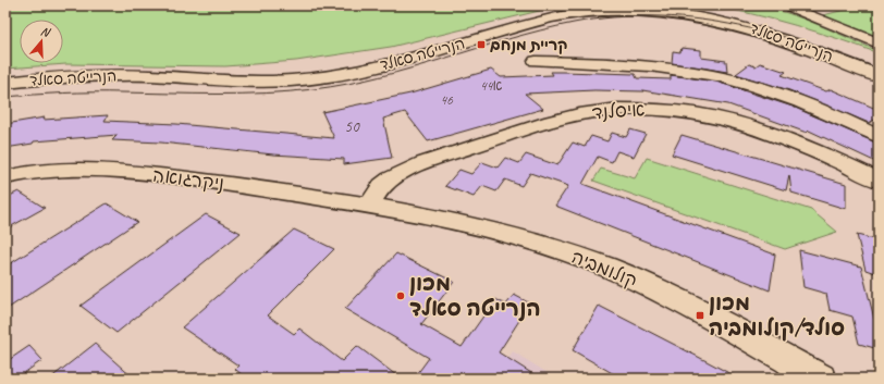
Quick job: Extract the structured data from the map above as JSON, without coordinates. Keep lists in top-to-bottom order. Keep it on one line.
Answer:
{"streets":{"main road":["הנרייטה סאלד"],"street":["איסלנד","ניקרגואה","קולומביה"]},"crossings":[["איסלנד","ניקרגואה"],["איסלנד","קולומביה"],["ניקרגואה","קולומביה"]],"places":{"transit":["קריית מנחם","מכון סולד/קולומביה"],"other":["מכון הנרייטה סאלד"]},"house_numbers":["44א","46","50"],"north":"top"}
